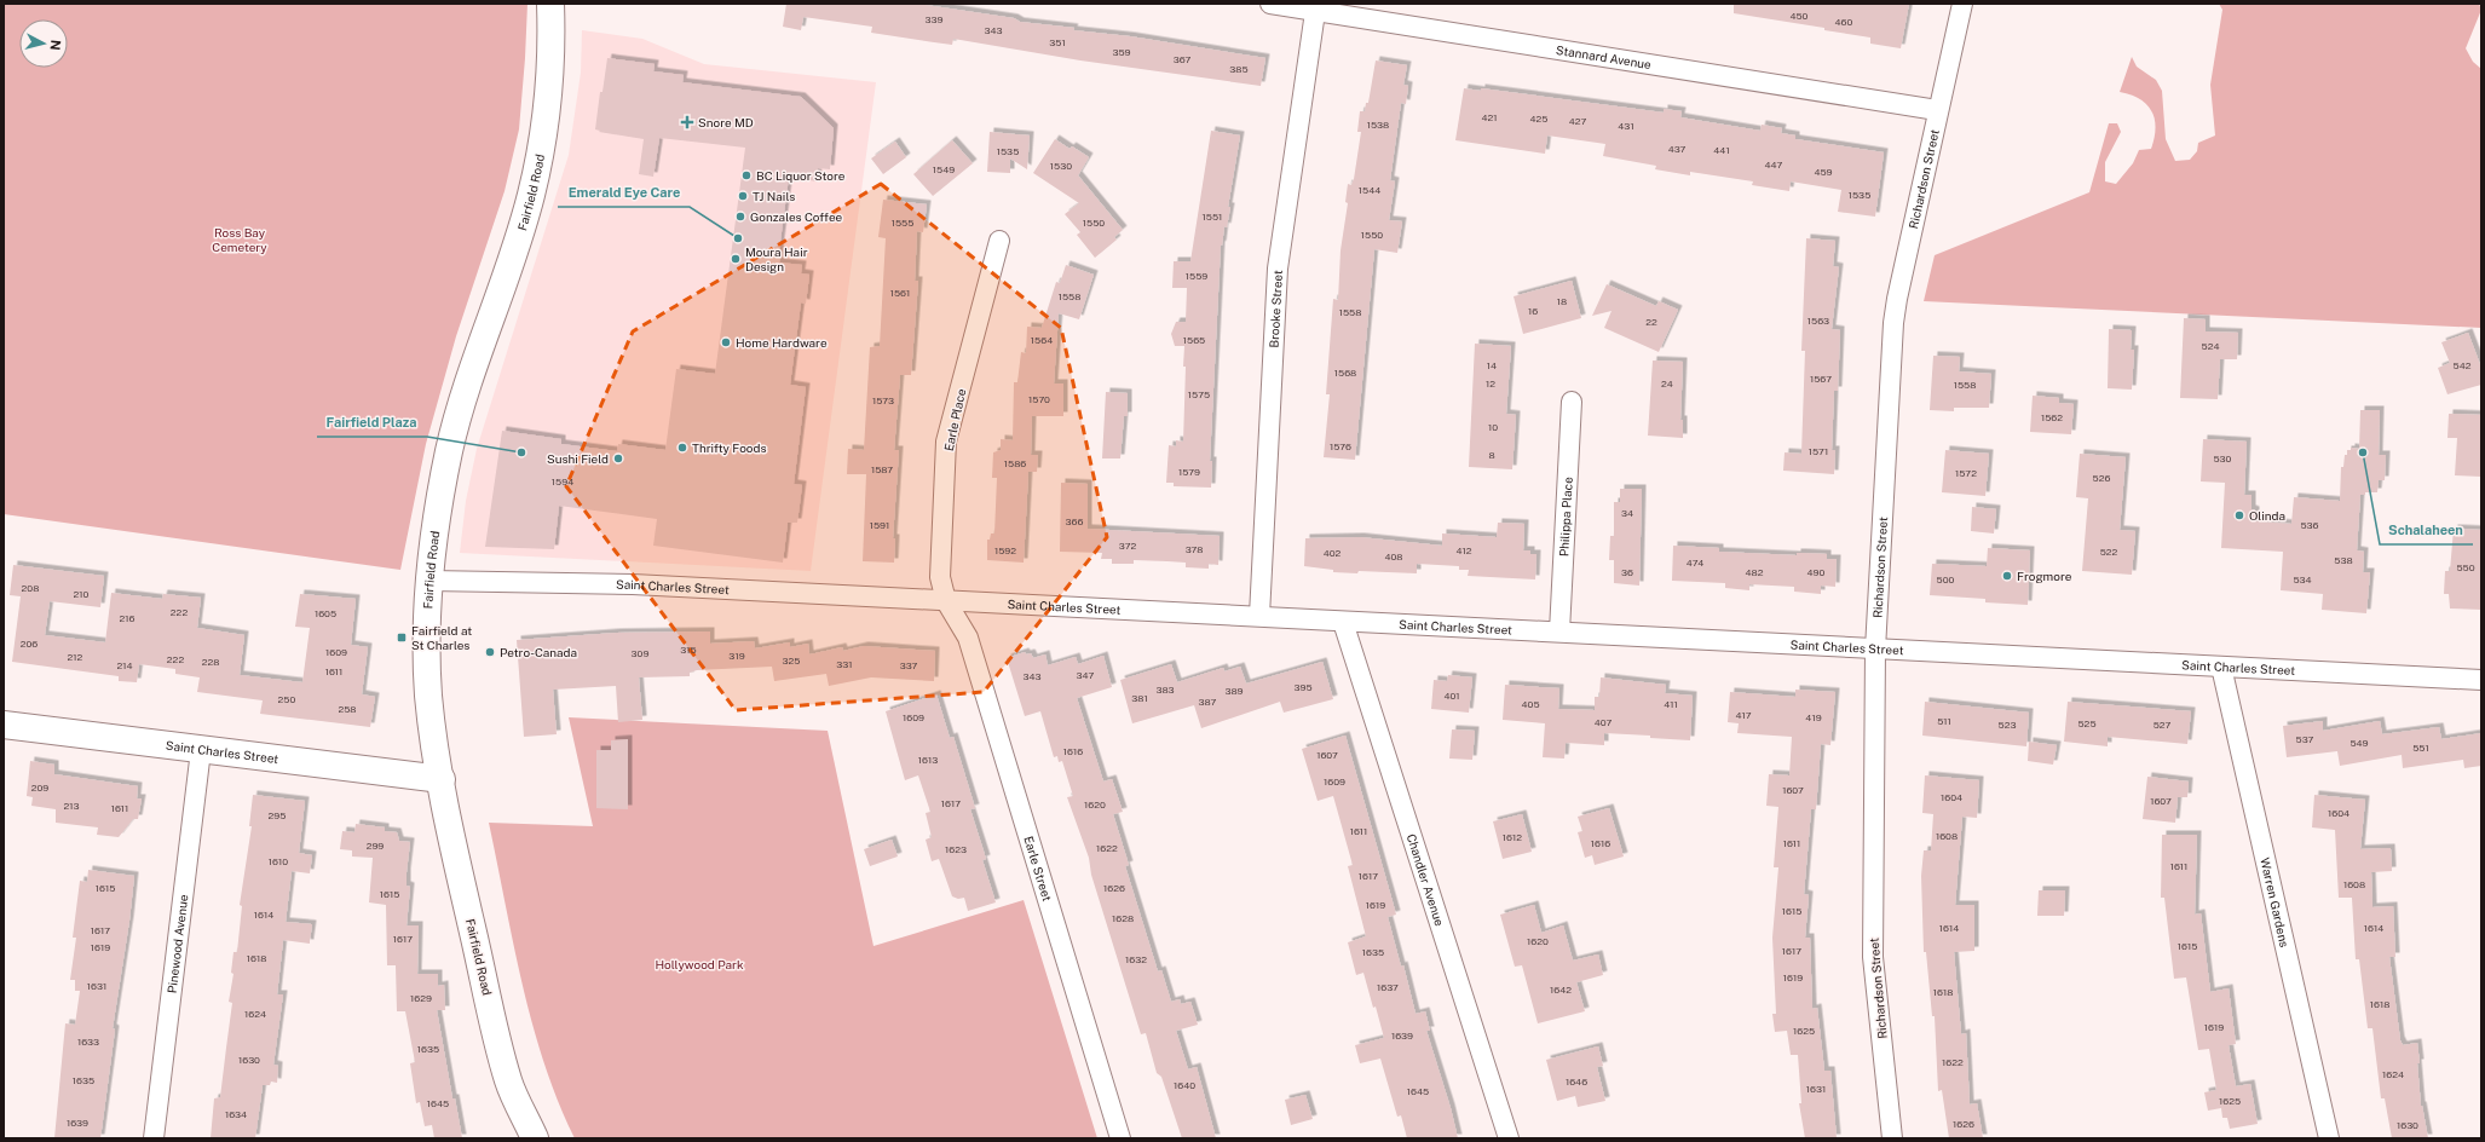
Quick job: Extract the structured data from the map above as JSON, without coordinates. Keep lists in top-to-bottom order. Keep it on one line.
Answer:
{"streets":{"street":["Stannard Avenue","Richardson Street","Fairfield Road","Brooke Street","Earle Place","Philippa Place","Saint Charles Street","Earle Street","Chandler Avenue","Warren Gardens","Pinewood Avenue"]},"crossings":[["Stannard Avenue","Richardson Street"],["Stannard Avenue","Brooke Street"],["Richardson Street","Saint Charles Street"],["Fairfield Road","Saint Charles Street"],["Brooke Street","Saint Charles Street"],["Earle Place","Saint Charles Street"],["Earle Place","Earle Street"],["Philippa Place","Saint Charles Street"],["Saint Charles Street","Earle Street"],["Saint Charles Street","Chandler Avenue"],["Saint Charles Street","Warren Gardens"],["Saint Charles Street","Pinewood Avenue"]],"parks":["Ross Bay Cemetery","Hollywood Park"],"places":{"health":["Snore MD"],"other":["BC Liquor Store","TJ Nails","Gonzales Coffee","Emerald Eye Care","Moura Hair Design","Home Hardware","Thrifty Foods","Fairfield Plaza","Schalaheen","Sushi Field","Olinda","Frogmore","Petro-Canada"],"transit":["Fairfield at St Charles"]},"house_numbers":["450","339","460","343","351","359","367","385","421","425","427","1538","431","437","441","1535","447","1530","1549","459","1544","1535","1551","1555","1550","1550","1559","1561","1558","18","16","1558","1563","22","1564","1565","524","14","542","1568","1567","12","24","1558","1575","1570","1573","1562","10","1576","1571","8","530","1586","1587","1579","1572","526","1594","34","366","1591","536","372","378","1592","412","522","402","408","538","474","550","36","482","490","500","534","208","210","222","1605","216","206","315","1609","309","319","212","222","325","228","331","214","337","1611","347","343","395","383","389","401","381","250","387","405","411","258","417","1609","419","511","407","525","523","527","537","549","551","1616","1607","1613","1609","209","1607","1604","1607","1617","1620","213","1611","1604","295","1611","1608","1612","1616","1611","299","1622","1623","1610","1611","1617","1608","1615","1626","1615","1619","1615","1614","1628","1614","1614","1617","1617","1620","1615","1619","1617","1635","1618","1632","1619","1631","1637","1642","1618","1629","1618","1624","1619","1625","1639","1633","1635","1630","1622","1624","1635","1646","1640","1631","1645","1625","1645","1634","1639","1626","1630"],"north":"right"}
